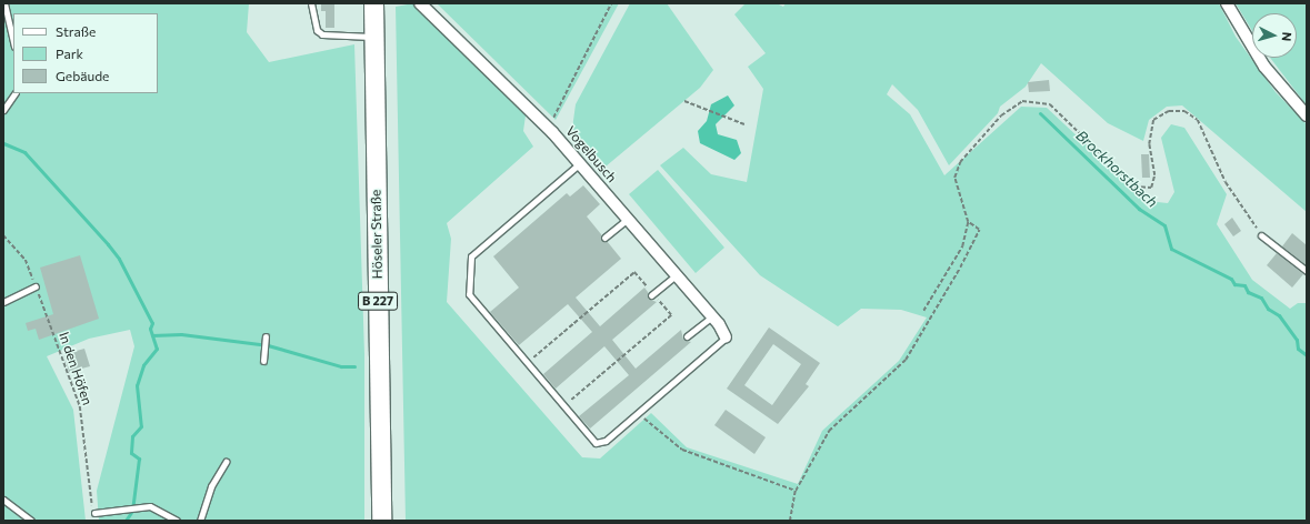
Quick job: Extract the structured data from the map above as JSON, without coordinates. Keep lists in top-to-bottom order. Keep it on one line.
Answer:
{"streets":{"main road":["Höseler Straße","B 227"],"street":["Vogelbusch"],"path":["In den Höfen"]},"crossings":[["Höseler Straße","B 227"]],"water":["Brockhorstbach"],"legend":["Straße","Park","Gebäude"],"north":"right"}
